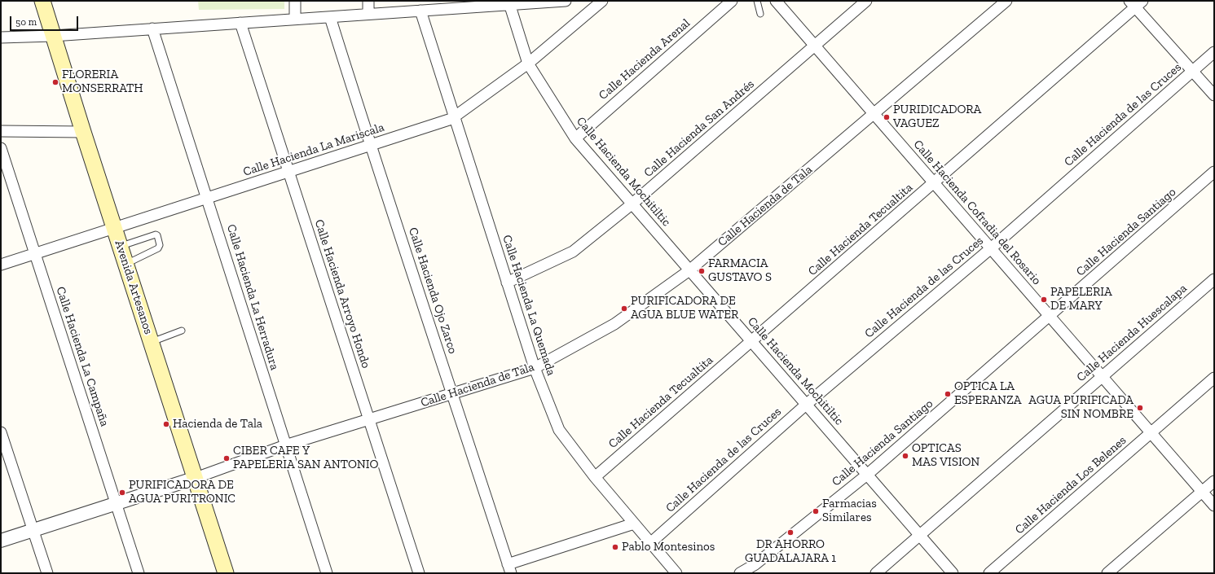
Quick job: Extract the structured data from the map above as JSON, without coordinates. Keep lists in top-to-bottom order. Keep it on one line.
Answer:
{"streets":{"main road":["Avenida Artesanos"],"street":["Calle Hacienda Arenal","Calle Hacienda de las Cruces","Calle Hacienda San Andrés","Calle Hacienda La Mariscala","Calle Hacienda Mochitiltic","Calle Hacienda de Tala","Calle Hacienda Cofradia del Rosario","Calle Hacienda Tecualtita","Calle Hacienda Santiago","Calle Hacienda Ojo Zarco","Calle Hacienda Arroyo Hondo","Calle Hacienda La Herradura","Calle Hacienda La Quemada","Calle Hacienda Huescalapa","Calle Hacienda La Campaña","Calle Hacienda Los Belenes"]},"crossings":[["Calle Hacienda Arenal","Calle Hacienda Mochitiltic"],["Calle Hacienda de las Cruces","Calle Hacienda Mochitiltic"],["Calle Hacienda de las Cruces","Calle Hacienda Cofradia del Rosario"],["Calle Hacienda de las Cruces","Calle Hacienda La Quemada"],["Calle Hacienda San Andrés","Calle Hacienda Mochitiltic"],["Calle Hacienda San Andrés","Calle Hacienda Cofradia del Rosario"],["Calle Hacienda San Andrés","Calle Hacienda La Quemada"],["Calle Hacienda La Mariscala","Calle Hacienda Mochitiltic"],["Calle Hacienda La Mariscala","Avenida Artesanos"],["Calle Hacienda La Mariscala","Calle Hacienda Ojo Zarco"],["Calle Hacienda La Mariscala","Calle Hacienda Arroyo Hondo"],["Calle Hacienda La Mariscala","Calle Hacienda La Herradura"],["Calle Hacienda La Mariscala","Calle Hacienda La Quemada"],["Calle Hacienda La Mariscala","Calle Hacienda La Campaña"],["Calle Hacienda Mochitiltic","Calle Hacienda de Tala"],["Calle Hacienda Mochitiltic","Calle Hacienda Tecualtita"],["Calle Hacienda Mochitiltic","Calle Hacienda Santiago"],["Calle Hacienda Mochitiltic","Calle Hacienda Huescalapa"],["Calle Hacienda de Tala","Calle Hacienda Cofradia del Rosario"],["Calle Hacienda de Tala","Avenida Artesanos"],["Calle Hacienda de Tala","Calle Hacienda Ojo Zarco"],["Calle Hacienda de Tala","Calle Hacienda Arroyo Hondo"],["Calle Hacienda de Tala","Calle Hacienda La Herradura"],["Calle Hacienda de Tala","Calle Hacienda La Quemada"],["Calle Hacienda de Tala","Calle Hacienda La Campaña"],["Calle Hacienda Cofradia del Rosario","Calle Hacienda Tecualtita"],["Calle Hacienda Cofradia del Rosario","Calle Hacienda Santiago"],["Calle Hacienda Cofradia del Rosario","Calle Hacienda Huescalapa"],["Calle Hacienda Cofradia del Rosario","Calle Hacienda Los Belenes"],["Calle Hacienda Tecualtita","Calle Hacienda La Quemada"]],"places":["FLORERIA MONSERRATH","PURIDICADORA VAGUEZ","FARMACIA GUSTAVO S","PAPELERIA DE MARY","PURIFICADORA DE AGUA BLUE WATER","OPTICA LA ESPERANZA","AGUA PURIFICADA SIN NOMBRE","Hacienda de Tala","OPTICAS MAS VISION","CIBER CAFE Y PAPELERIA SAN ANTONIO","PURIFICADORA DE AGUA PURITRONIC","Farmacias Similares","DR AHORRO GUADALAJARA 1","Pablo Montesinos"],"scale_bar":"50 m"}
